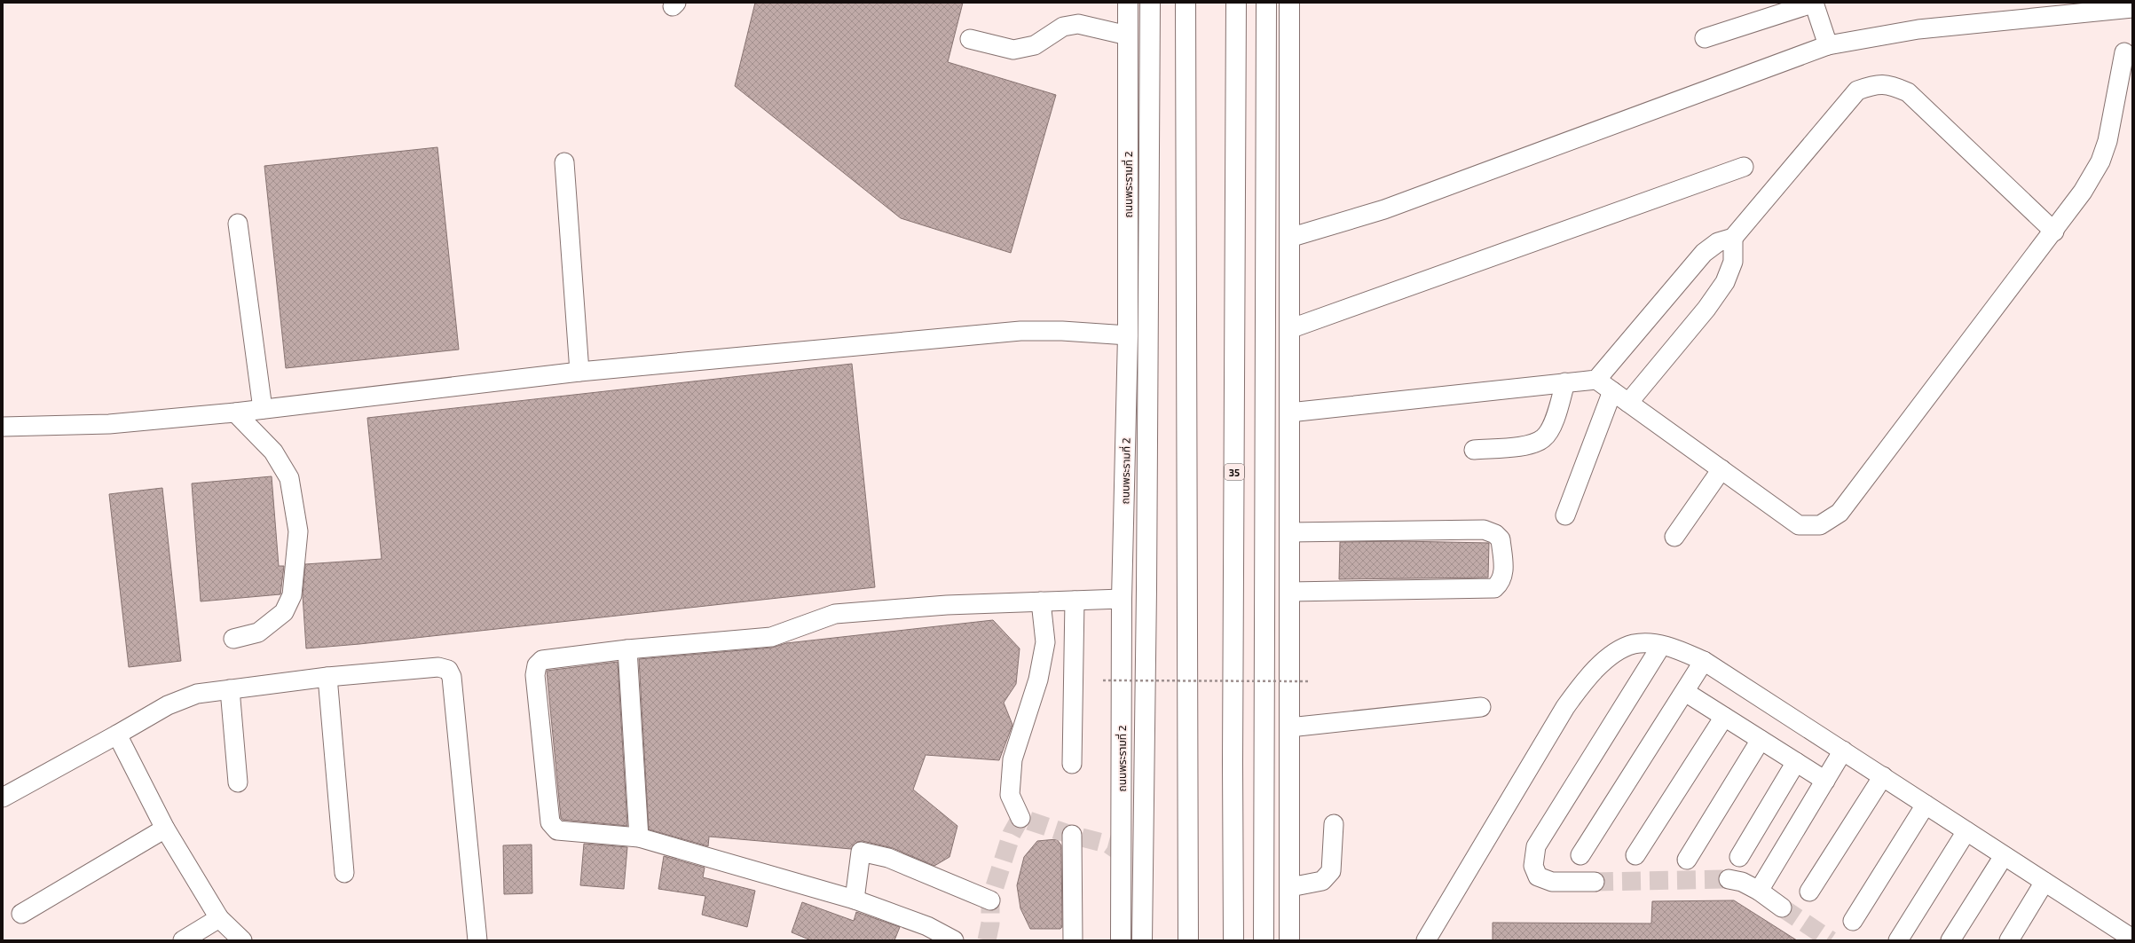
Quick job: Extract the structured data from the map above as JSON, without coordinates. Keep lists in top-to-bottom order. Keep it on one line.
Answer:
{"streets":{"main road":["ถนนพระรามที่ 2","35"]}}
